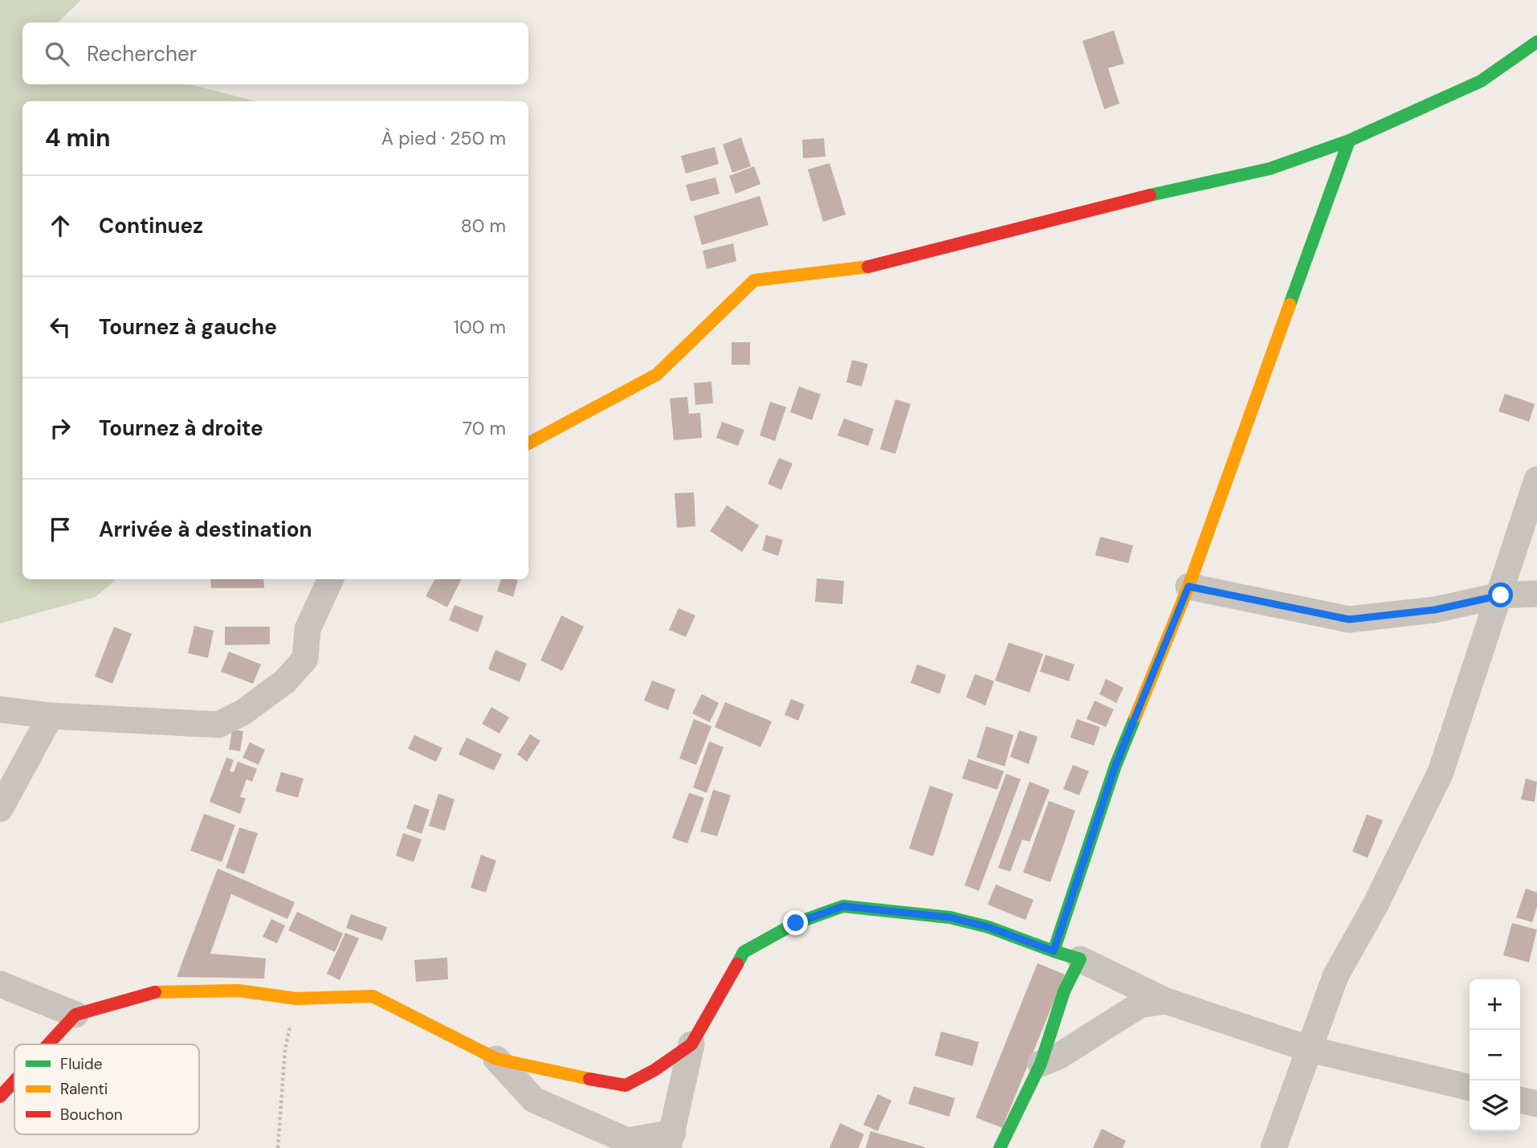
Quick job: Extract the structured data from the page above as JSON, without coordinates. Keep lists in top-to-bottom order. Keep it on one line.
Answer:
{"legend":["Fluide","Ralenti","Bouchon"],"page":{"search":"Rechercher","heading":["4 min","À pied · 250 m"],"list":[["Continuez","80 m"],["Tournez à gauche","100 m"],["Tournez à droite","70 m"],"Arrivée à destination"],"map_buttons":["+","−"]}}
